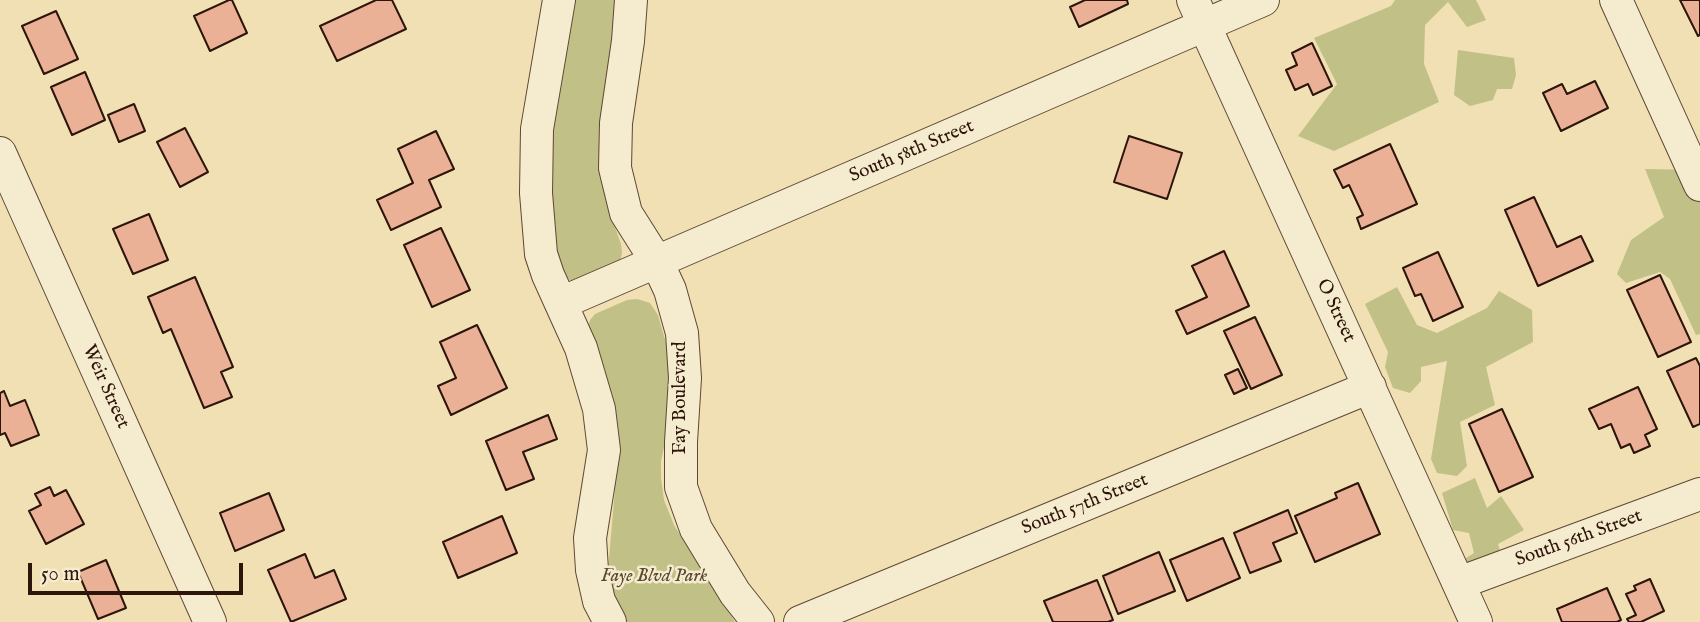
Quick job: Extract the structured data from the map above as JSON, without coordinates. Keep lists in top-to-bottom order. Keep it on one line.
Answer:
{"streets":{"street":["South 58th Street","O Street","Weir Street","Fay Boulevard","South 57th Street","South 56th Street"]},"crossings":[["South 58th Street","O Street"],["South 58th Street","Fay Boulevard"],["O Street","South 57th Street"],["O Street","South 56th Street"]],"parks":["Faye Blvd Park"],"scale_bar":"50 m"}
